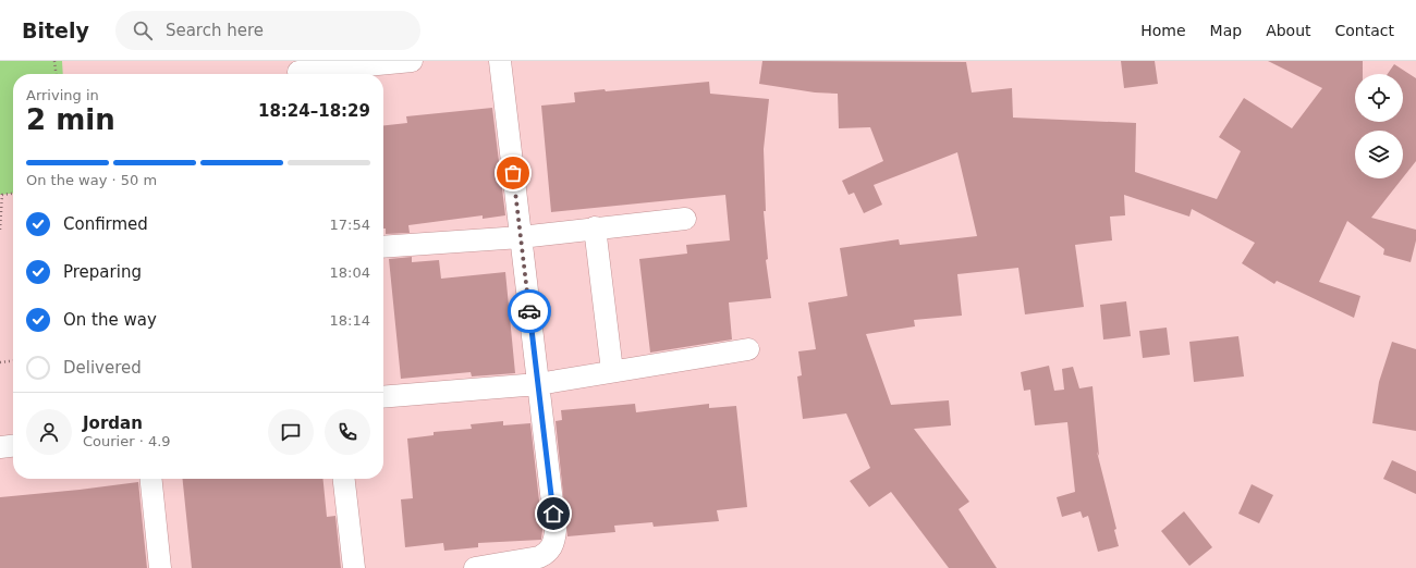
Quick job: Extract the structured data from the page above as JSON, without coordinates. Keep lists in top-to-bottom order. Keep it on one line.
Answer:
{"page":{"header":"Bitely","search":"Search here","nav":["Home","Map","About","Contact"],"heading":["2 min","Arriving in","18:24–18:29"],"panel":["Jordan","Courier · 4.9"],"bar":"On the way · 50 m","list":[["Confirmed","17:54"],["Preparing","18:04"],["On the way","18:14"],"Delivered"]}}
